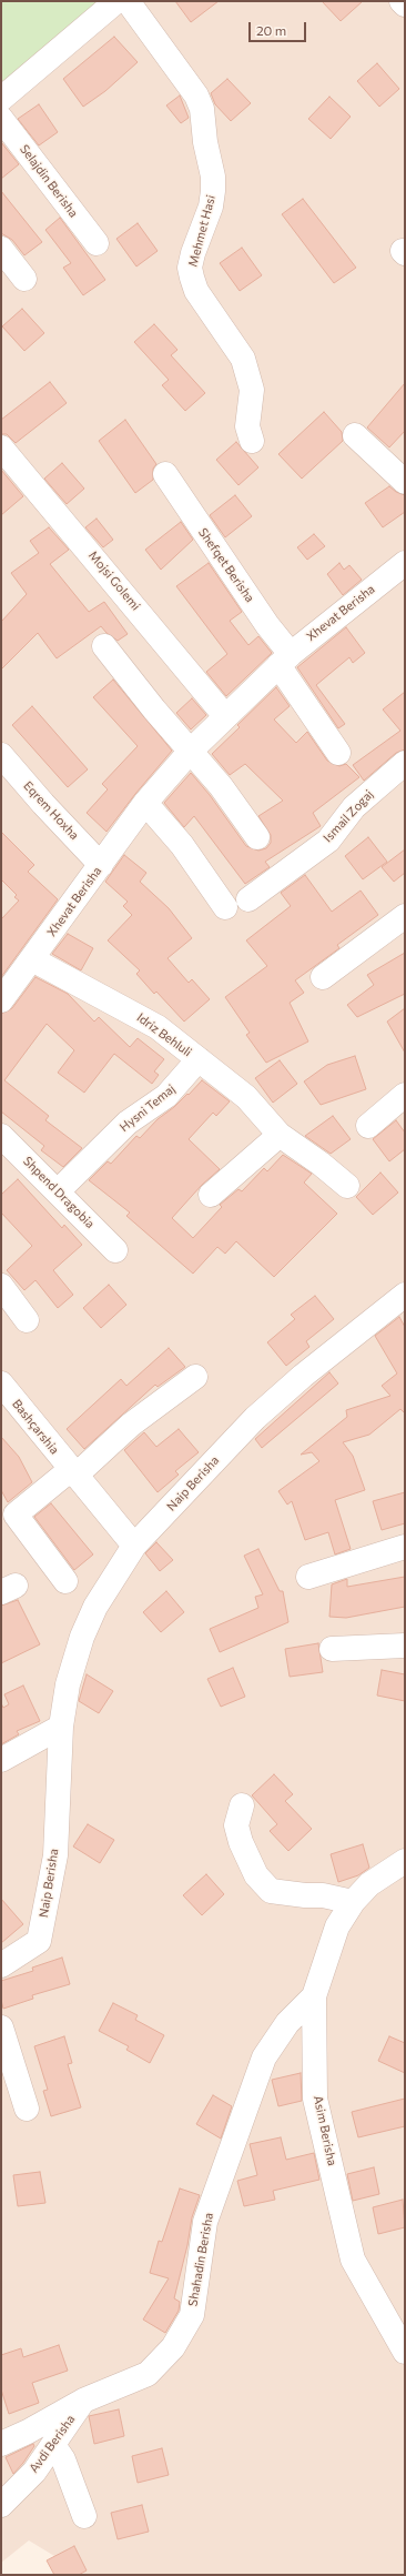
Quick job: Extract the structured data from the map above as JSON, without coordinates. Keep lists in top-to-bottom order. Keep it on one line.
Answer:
{"streets":{"street":["Selajdin Berisha","Mehmet Hasi","Shefqet Berisha","Mojsi Golemi","Xhevat Berisha","Eqrem Hoxha","Ismail Zogaj","Idriz Behluli","Hysni Temaj","Shpend Dragobia","Bashçarshia","Naip Berisha","Asim Berisha","Shahadin Berisha","Avdi Berisha"]},"crossings":[["Shefqet Berisha","Xhevat Berisha"],["Mojsi Golemi","Xhevat Berisha"],["Xhevat Berisha","Eqrem Hoxha"],["Xhevat Berisha","Idriz Behluli"],["Idriz Behluli","Hysni Temaj"],["Hysni Temaj","Shpend Dragobia"],["Bashçarshia","Naip Berisha"],["Asim Berisha","Shahadin Berisha"],["Shahadin Berisha","Avdi Berisha"]],"scale_bar":"20 m"}
